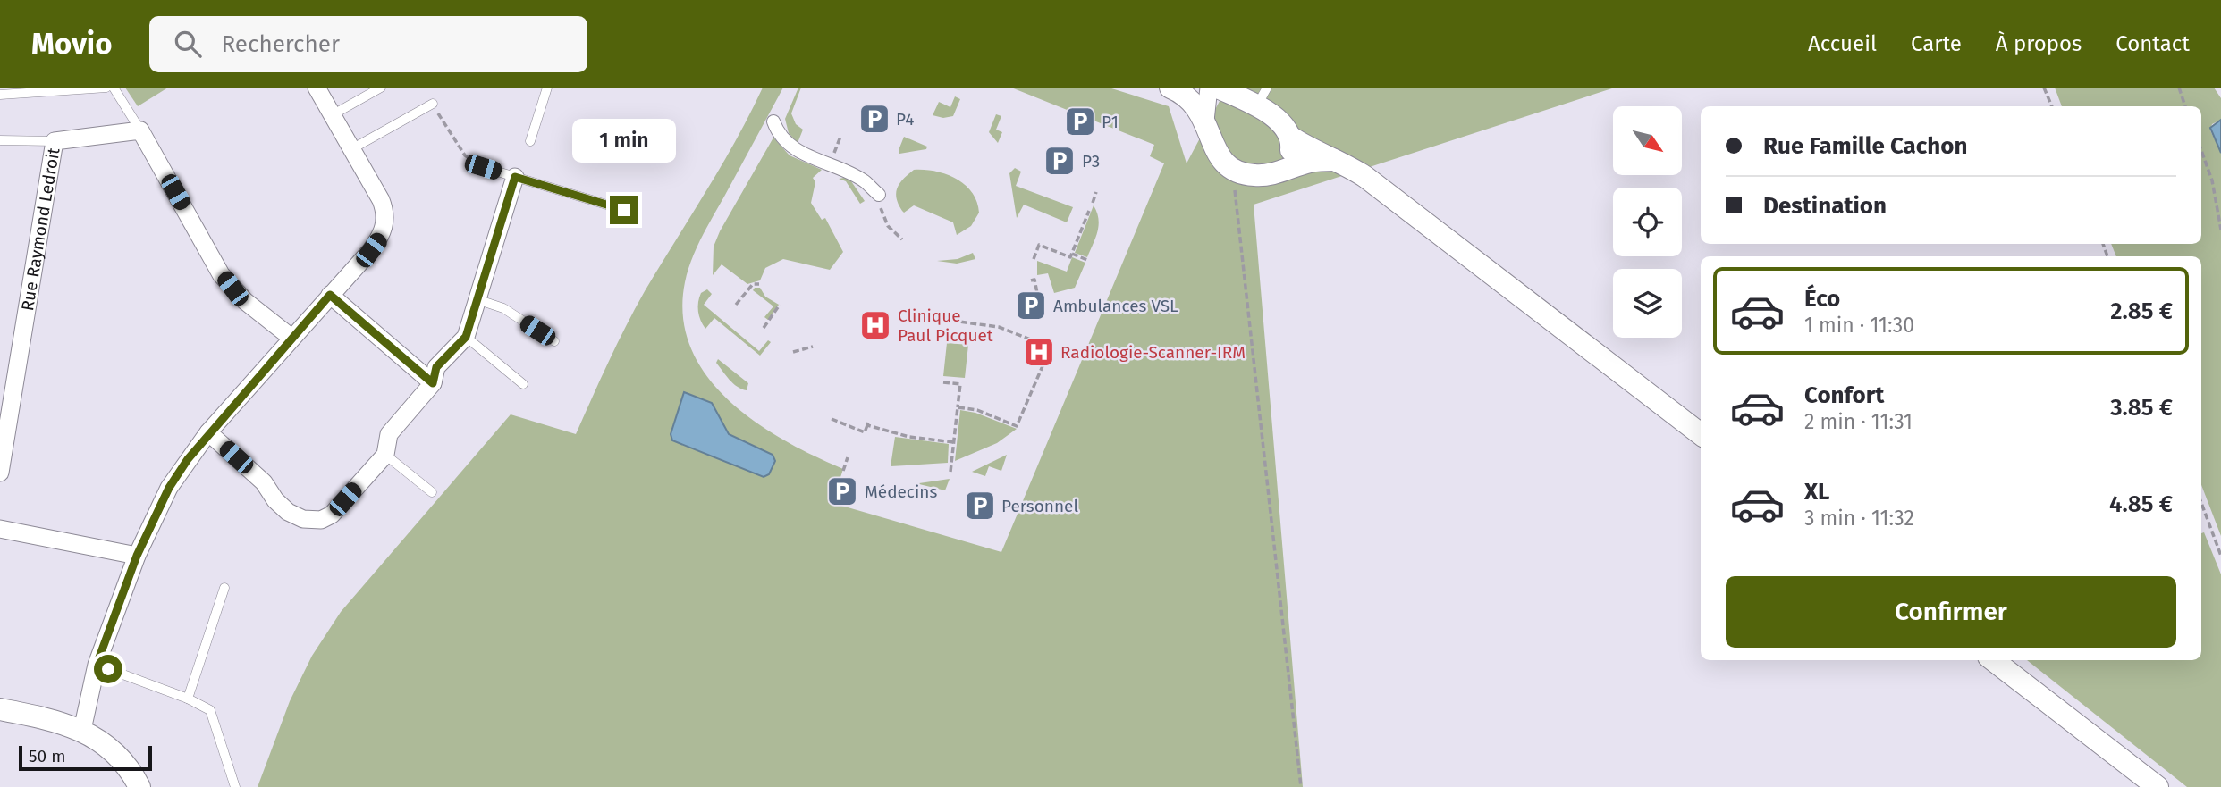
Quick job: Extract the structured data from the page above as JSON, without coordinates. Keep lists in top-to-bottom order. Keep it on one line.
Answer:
{"streets":{"street":["Rue Raymond Ledroit"]},"places":{"parking":["P4","P1","P3","Ambulances VSL","Médecins","Personnel"],"hospital":["Clinique Paul Picquet","Radiologie-Scanner-IRM"]},"scale_bar":"50 m","north":"bottom right","page":{"header":"Movio","search":"Rechercher","nav":["Accueil","Carte","À propos","Contact"],"banner":["Rue Famille Cachon","Destination"],"bubble":"1 min","list":[{"name":"Éco","note":"1 min · 11:30","value":"2.85 €"},{"name":"Confort","note":"2 min · 11:31","value":"3.85 €"},{"name":"XL","note":"3 min · 11:32","value":"4.85 €"}],"buttons":"Confirmer","scale":"50 m"}}
